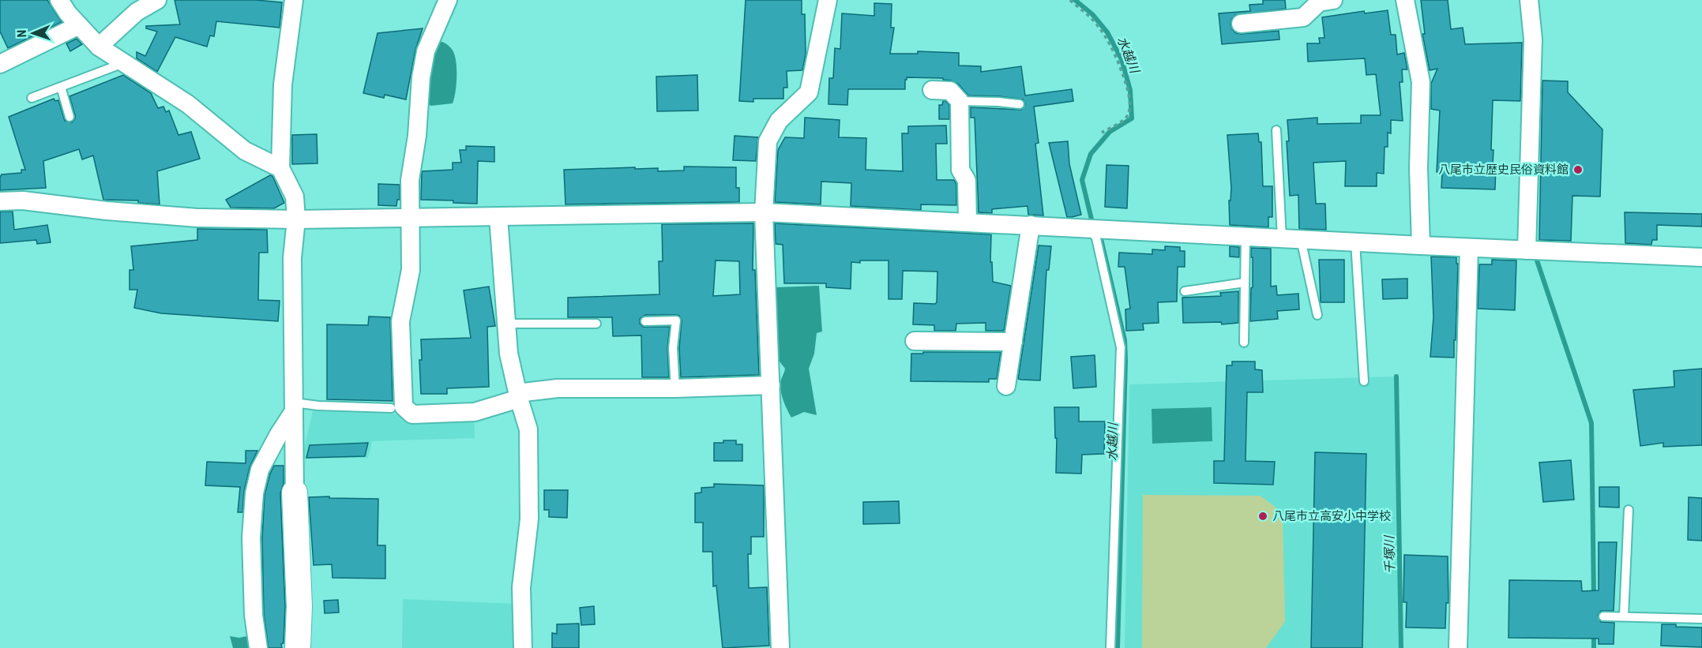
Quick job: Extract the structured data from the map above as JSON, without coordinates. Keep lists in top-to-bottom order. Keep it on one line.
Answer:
{"water":["水越川","千塚川"],"places":["八尾市立歴史民俗資料館","八尾市立高安小中学校"],"north":"left"}
